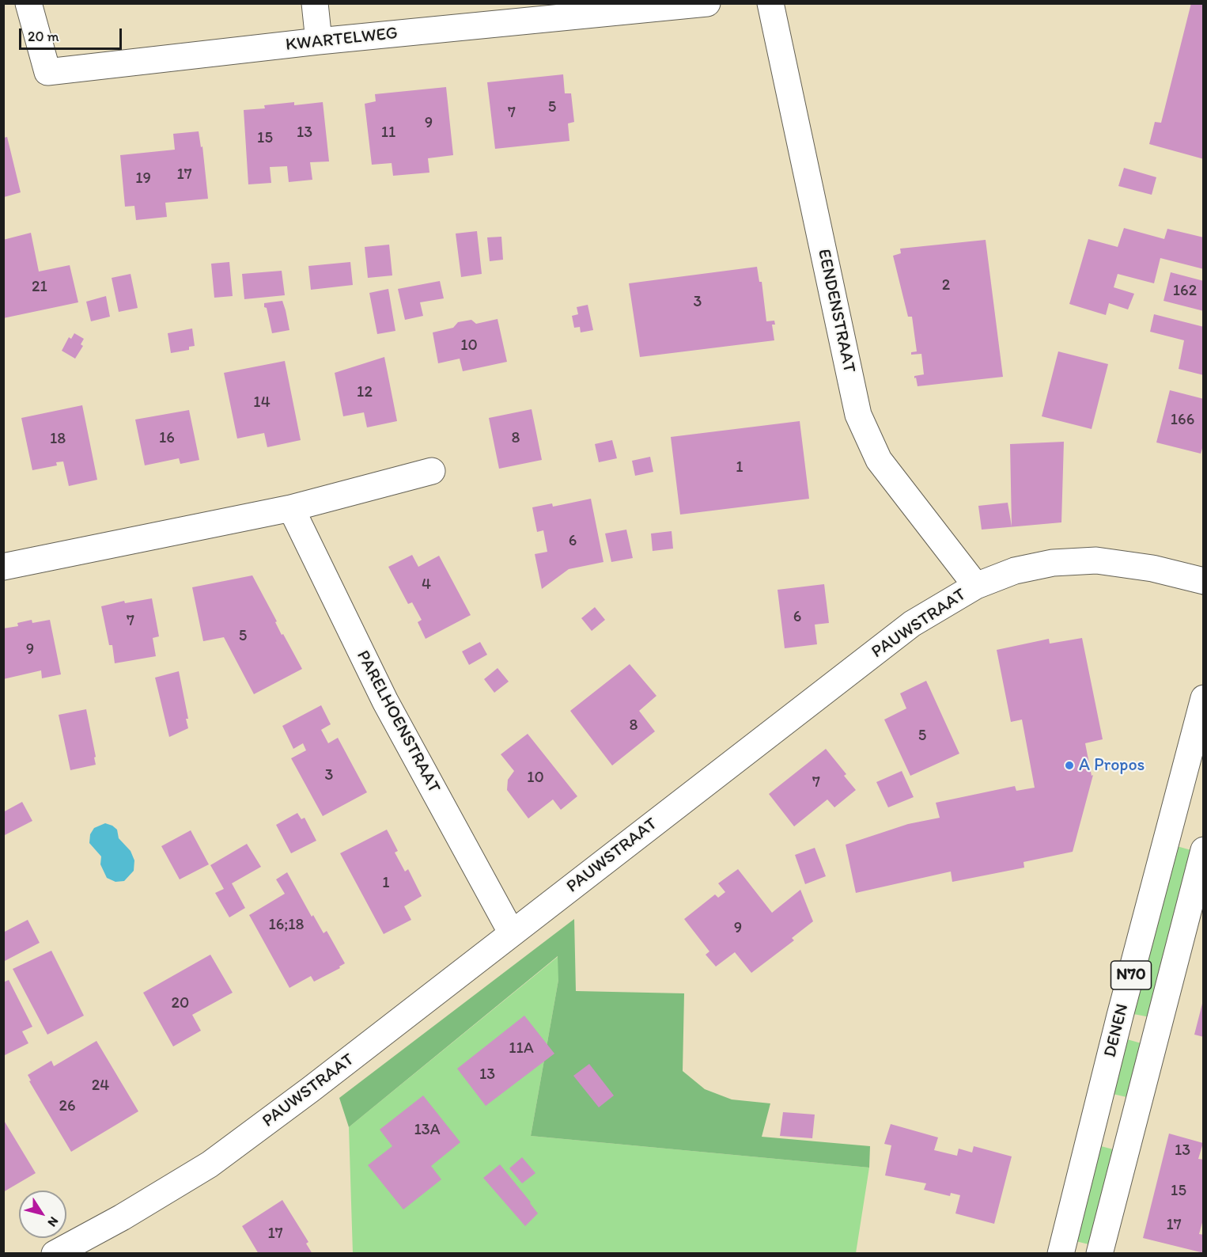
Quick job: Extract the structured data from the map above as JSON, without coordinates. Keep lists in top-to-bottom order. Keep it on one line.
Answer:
{"streets":{"street":["KWARTELWEG","EENDENSTRAAT","PAUWSTRAAT","PARELHOENSTRAAT","N70","DENEN"]},"crossings":[["EENDENSTRAAT","PAUWSTRAAT"],["PAUWSTRAAT","PARELHOENSTRAAT"]],"places":["A Propos"],"house_numbers":["5","7","9","13","11","15","17","19","2","21","162","3","10","12","14","166","16","8","18","1","6","4","6","7","5","9","8","5","3","10","7","1","16;18","9","20","11A","13","24","26","13A","13","15","17","17"],"scale_bar":"20 m","north":"bottom right"}
